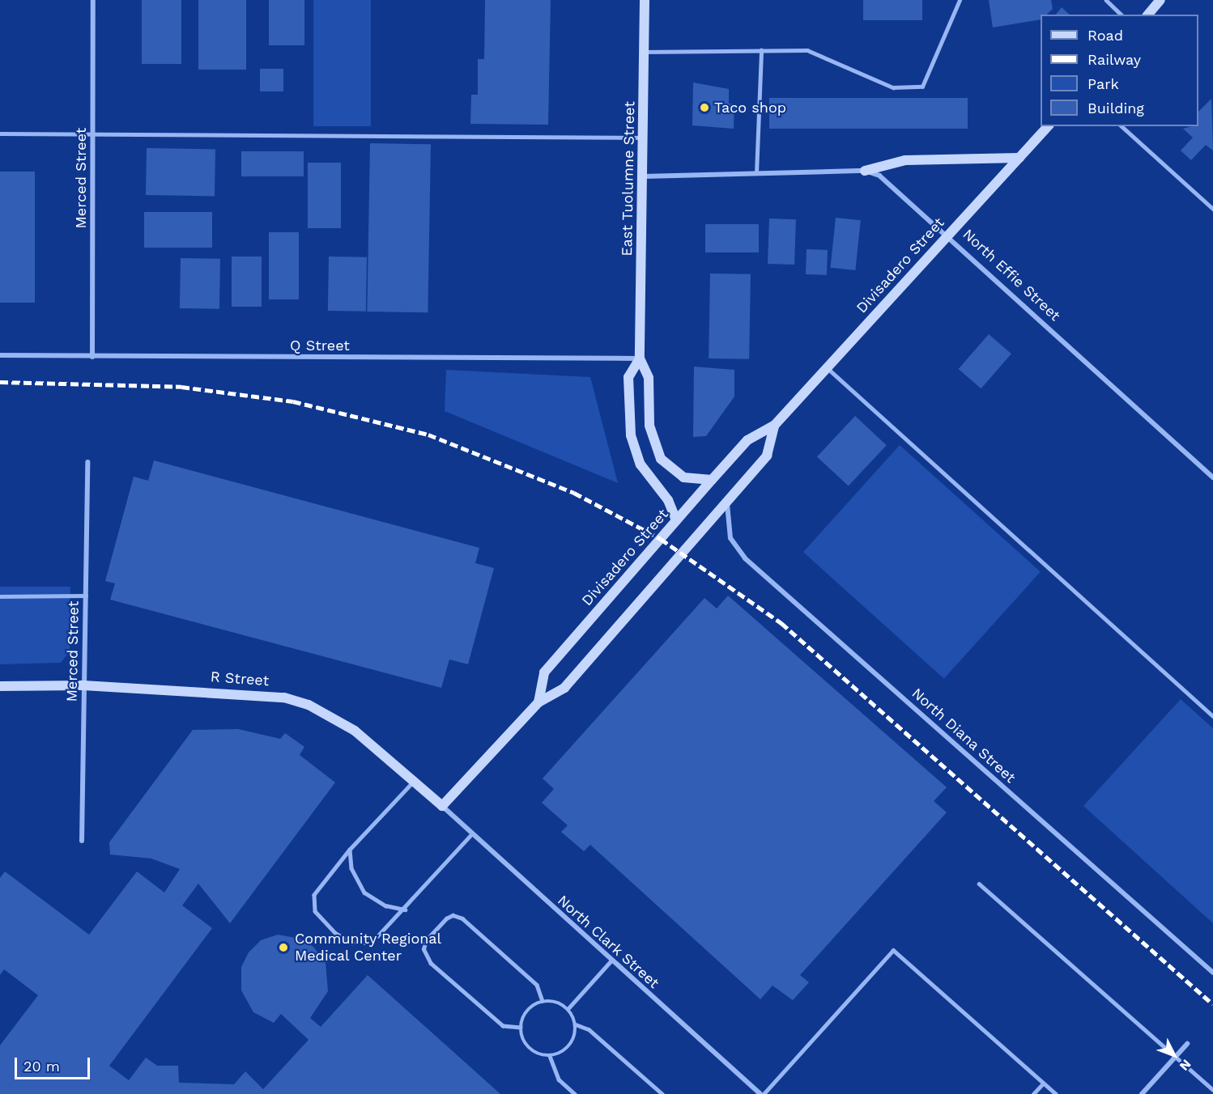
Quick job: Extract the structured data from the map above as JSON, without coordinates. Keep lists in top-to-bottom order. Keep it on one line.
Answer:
{"streets":{"street":["Merced Street","East Tuolumne Street","Divisadero Street","North Effie Street","Q Street","R Street","North Diana Street","North Clark Street"]},"crossings":[["Merced Street","Q Street"],["Merced Street","R Street"],["East Tuolumne Street","Divisadero Street"],["East Tuolumne Street","North Effie Street"],["East Tuolumne Street","Q Street"],["Divisadero Street","North Effie Street"],["Divisadero Street","R Street"],["Divisadero Street","North Diana Street"],["Divisadero Street","North Clark Street"],["R Street","North Clark Street"]],"places":["Taco shop","Community Regional Medical Center"],"legend":["Road","Railway","Park","Building"],"scale_bar":"20 m","north":"bottom right"}
